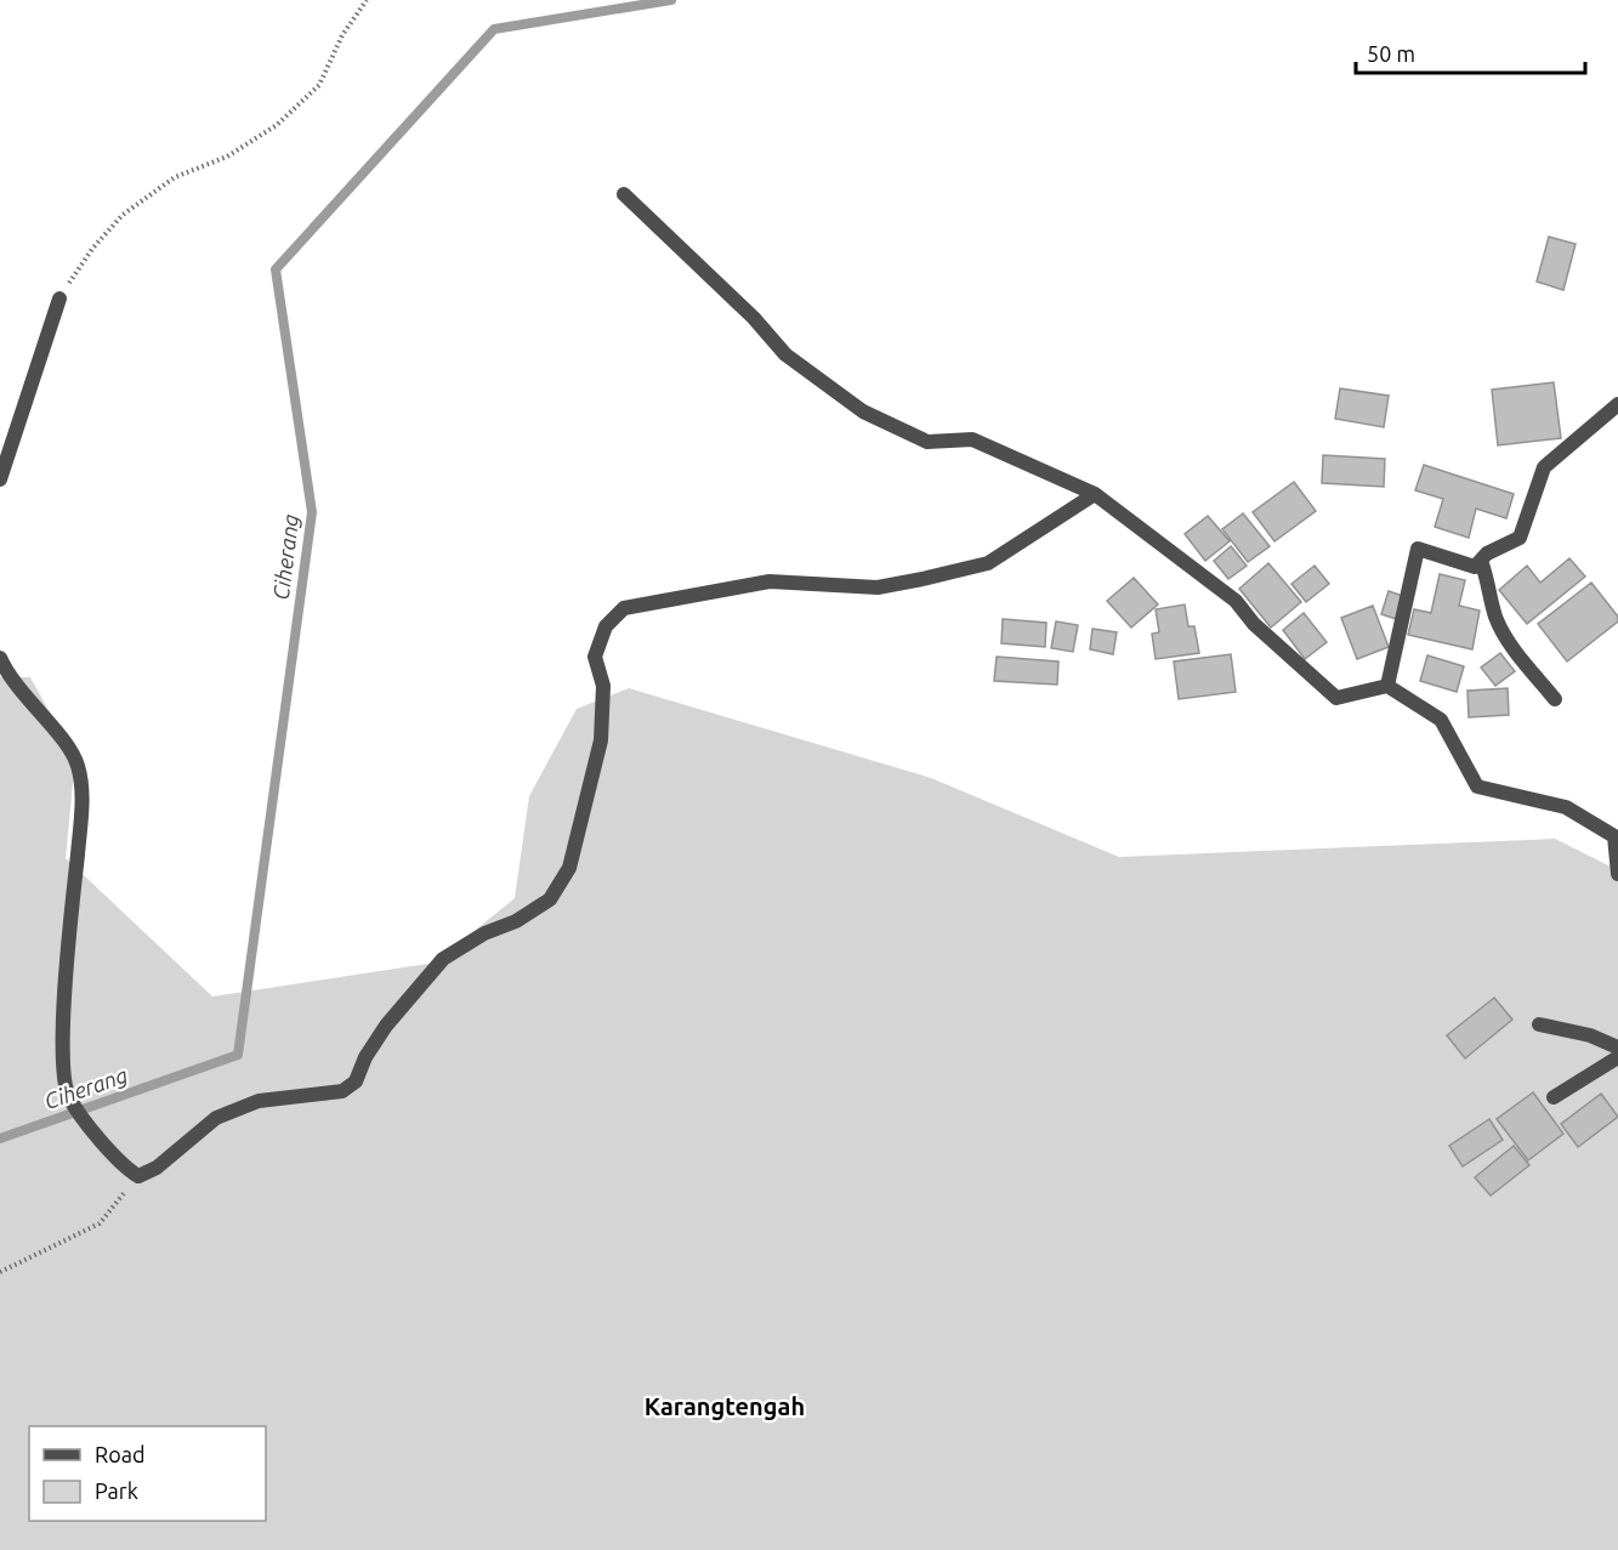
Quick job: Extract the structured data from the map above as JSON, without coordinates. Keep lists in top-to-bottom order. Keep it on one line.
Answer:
{"districts":["Karangtengah"],"water":["Ciherang"],"legend":["Road","Park"],"scale_bar":"50 m"}
